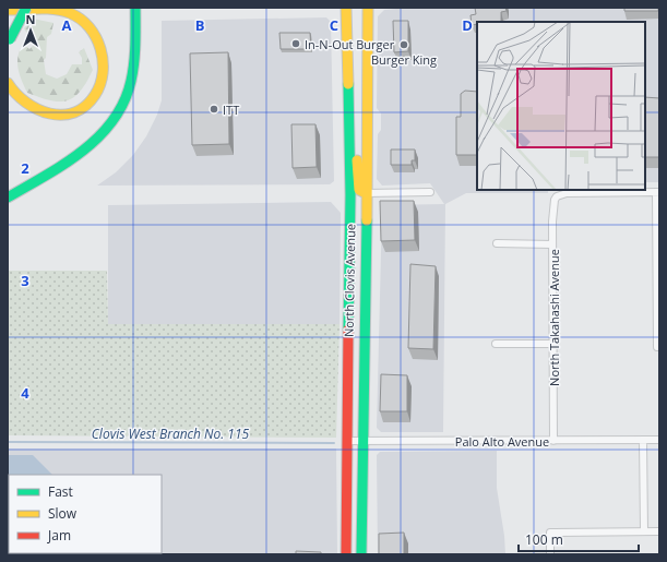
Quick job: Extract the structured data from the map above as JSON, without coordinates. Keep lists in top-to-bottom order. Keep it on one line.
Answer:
{"streets":{"main road":["North Clovis Avenue"],"street":["North Takahashi Avenue","Palo Alto Avenue"]},"crossings":[["North Clovis Avenue","Palo Alto Avenue"],["North Takahashi Avenue","Palo Alto Avenue"]],"water":["Clovis West Branch No. 115"],"places":["In-N-Out Burger","Burger King","ITT"],"legend":["Fast","Slow","Jam"],"scale_bar":"100 m","north":"top","grid":{"columns":["A","B","C","D"],"rows":["2","3","4"]}}
